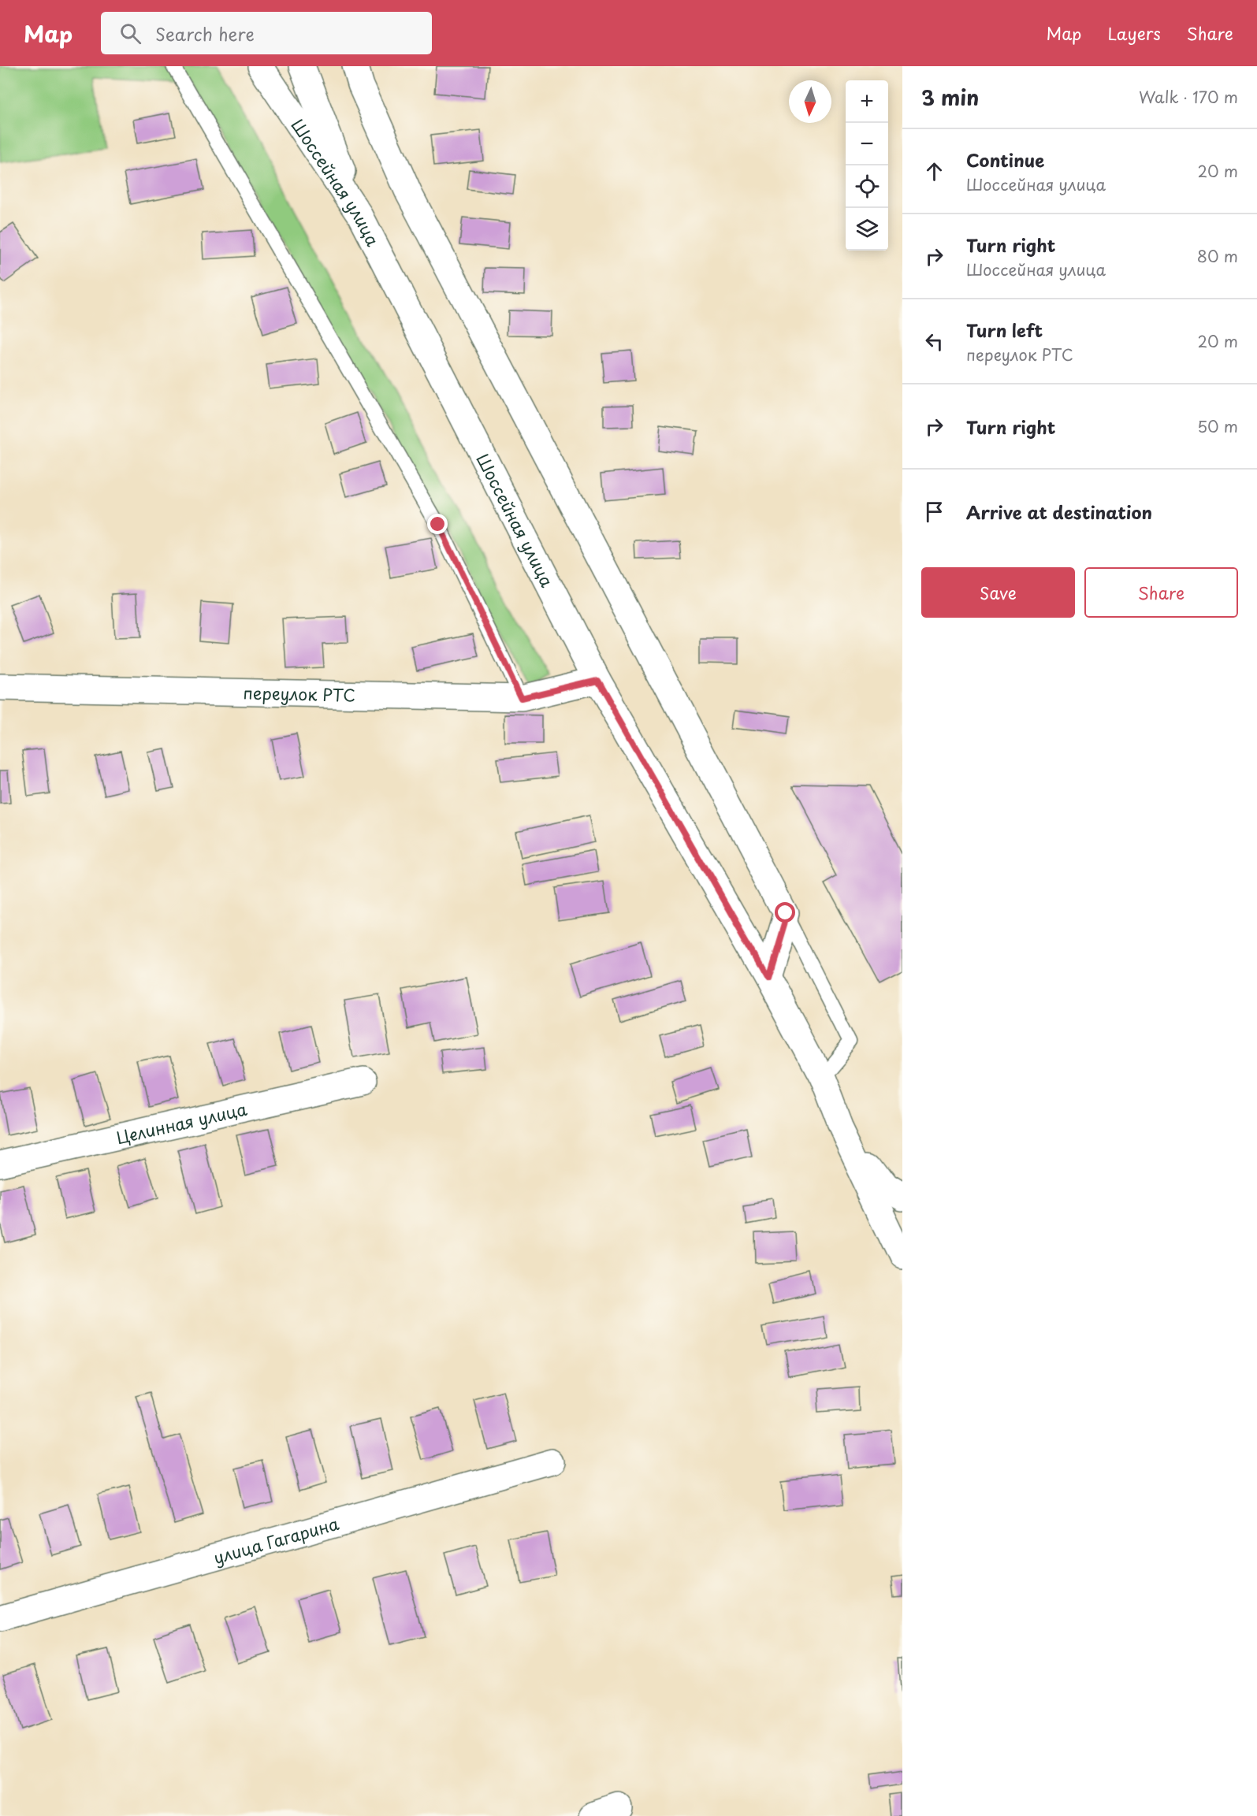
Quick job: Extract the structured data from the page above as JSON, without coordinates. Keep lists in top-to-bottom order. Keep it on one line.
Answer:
{"streets":{"street":["Шоссейная улица","переулок РТС","Целинная улица","улица Гагарина"]},"crossings":[["Шоссейная улица","переулок РТС"]],"north":"bottom","page":{"header":"Map","search":"Search here","nav":["Map","Layers","Share"],"heading":["3 min","Walk · 170 m"],"map_buttons":["+","−"],"list":[["Continue","Шоссейная улица","20 m"],["Turn right","Шоссейная улица","80 m"],["Turn left","переулок РТС","20 m"],["Turn right","50 m"],"Arrive at destination"],"buttons":["Save","Share"]}}
